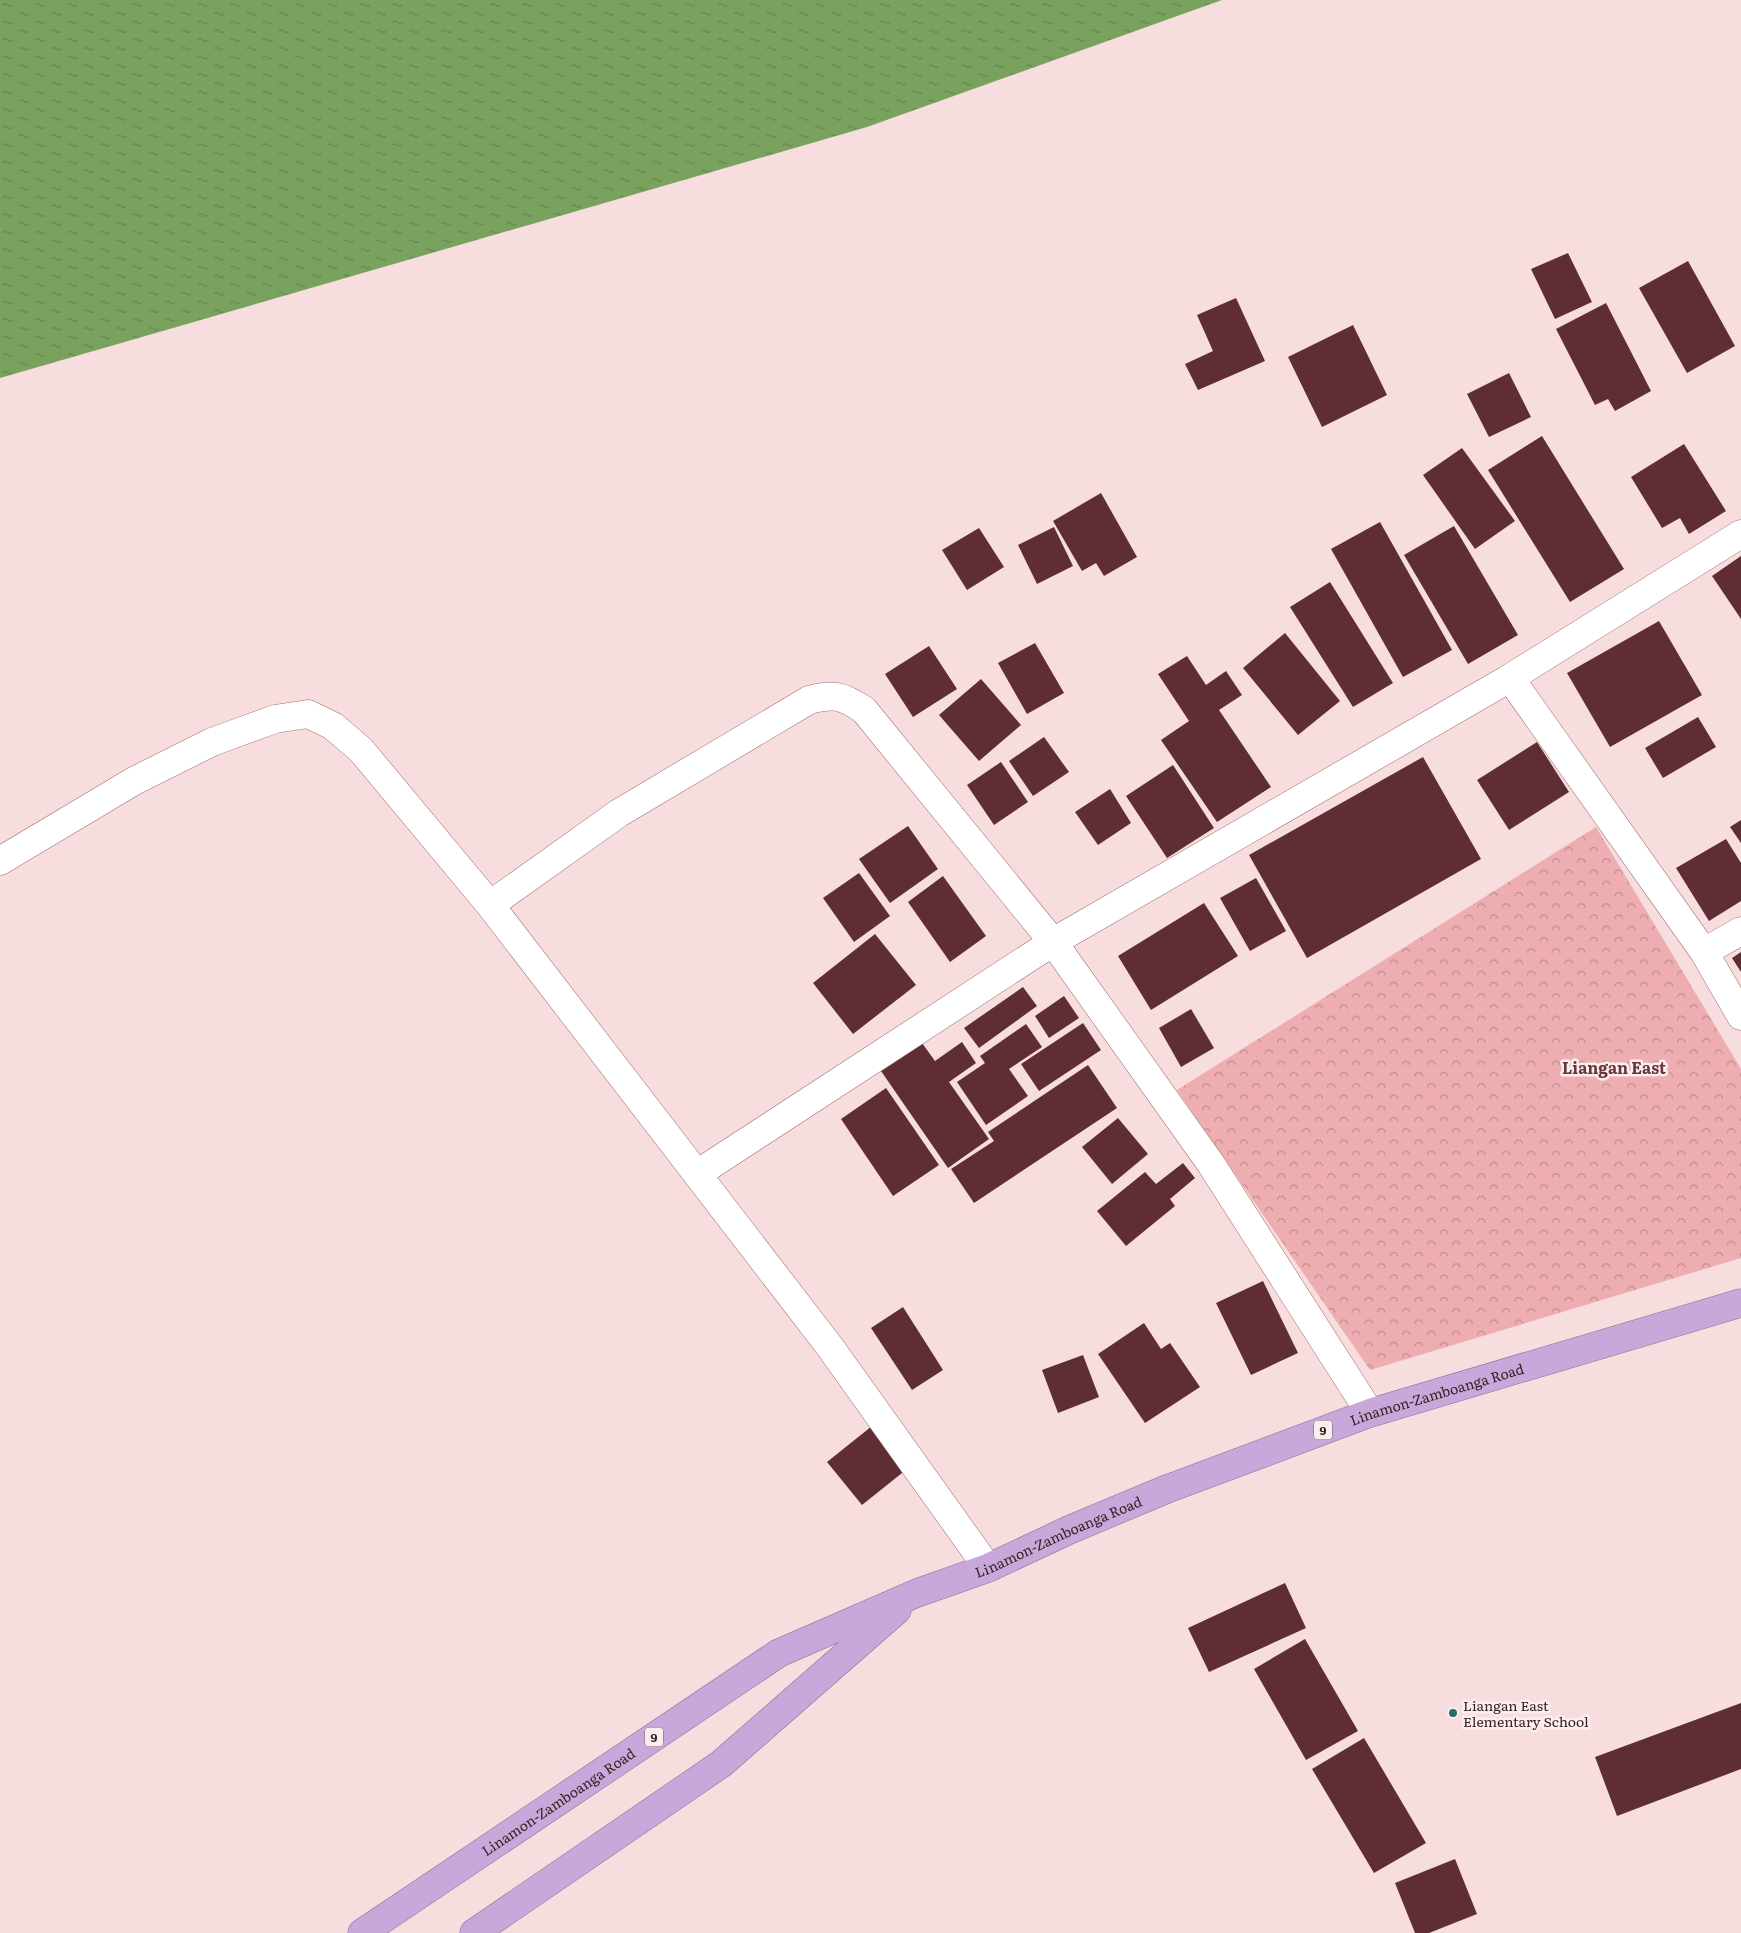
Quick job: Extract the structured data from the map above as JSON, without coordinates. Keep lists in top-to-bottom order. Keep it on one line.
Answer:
{"streets":{"highway":["Linamon-Zamboanga Road","9"]},"districts":["Liangan East"],"places":["Liangan East Elementary School"]}
